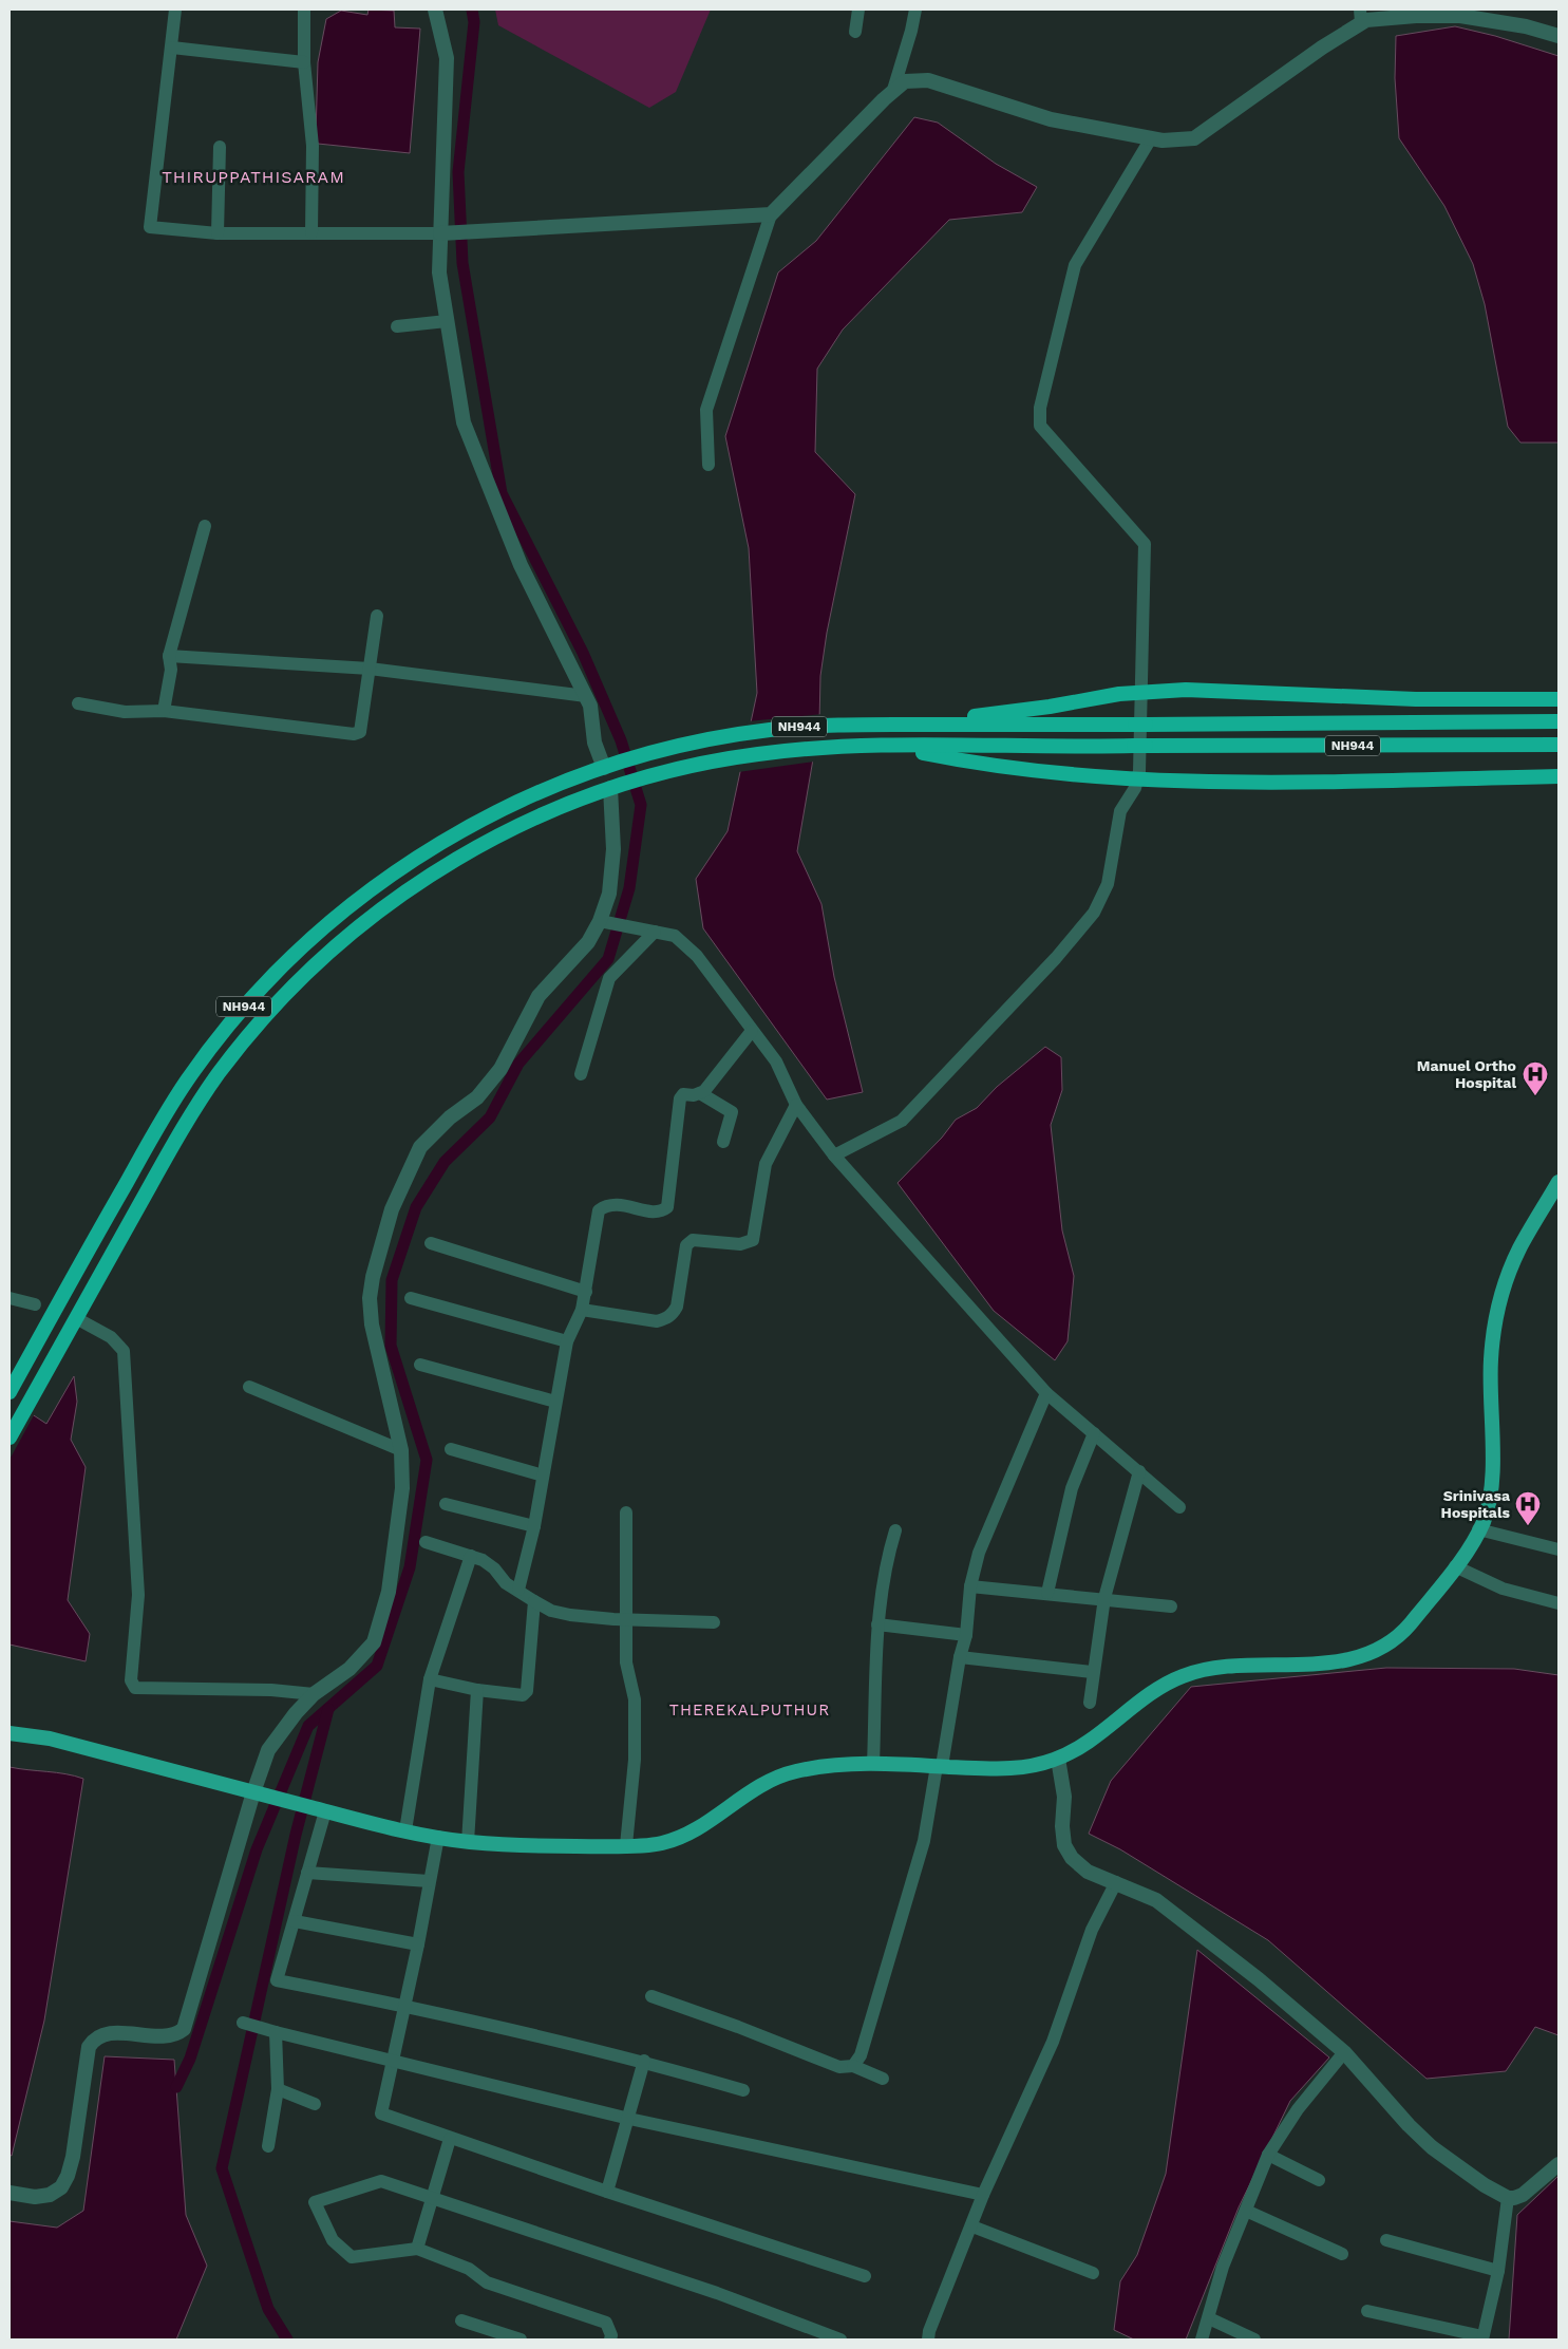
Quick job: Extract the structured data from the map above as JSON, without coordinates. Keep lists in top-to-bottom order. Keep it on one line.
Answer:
{"streets":{"highway":["NH944"]},"districts":["THIRUPPATHISARAM","THEREKALPUTHUR"],"places":{"hospital":["Manuel Ortho Hospital","Srinivasa Hospitals"]}}
